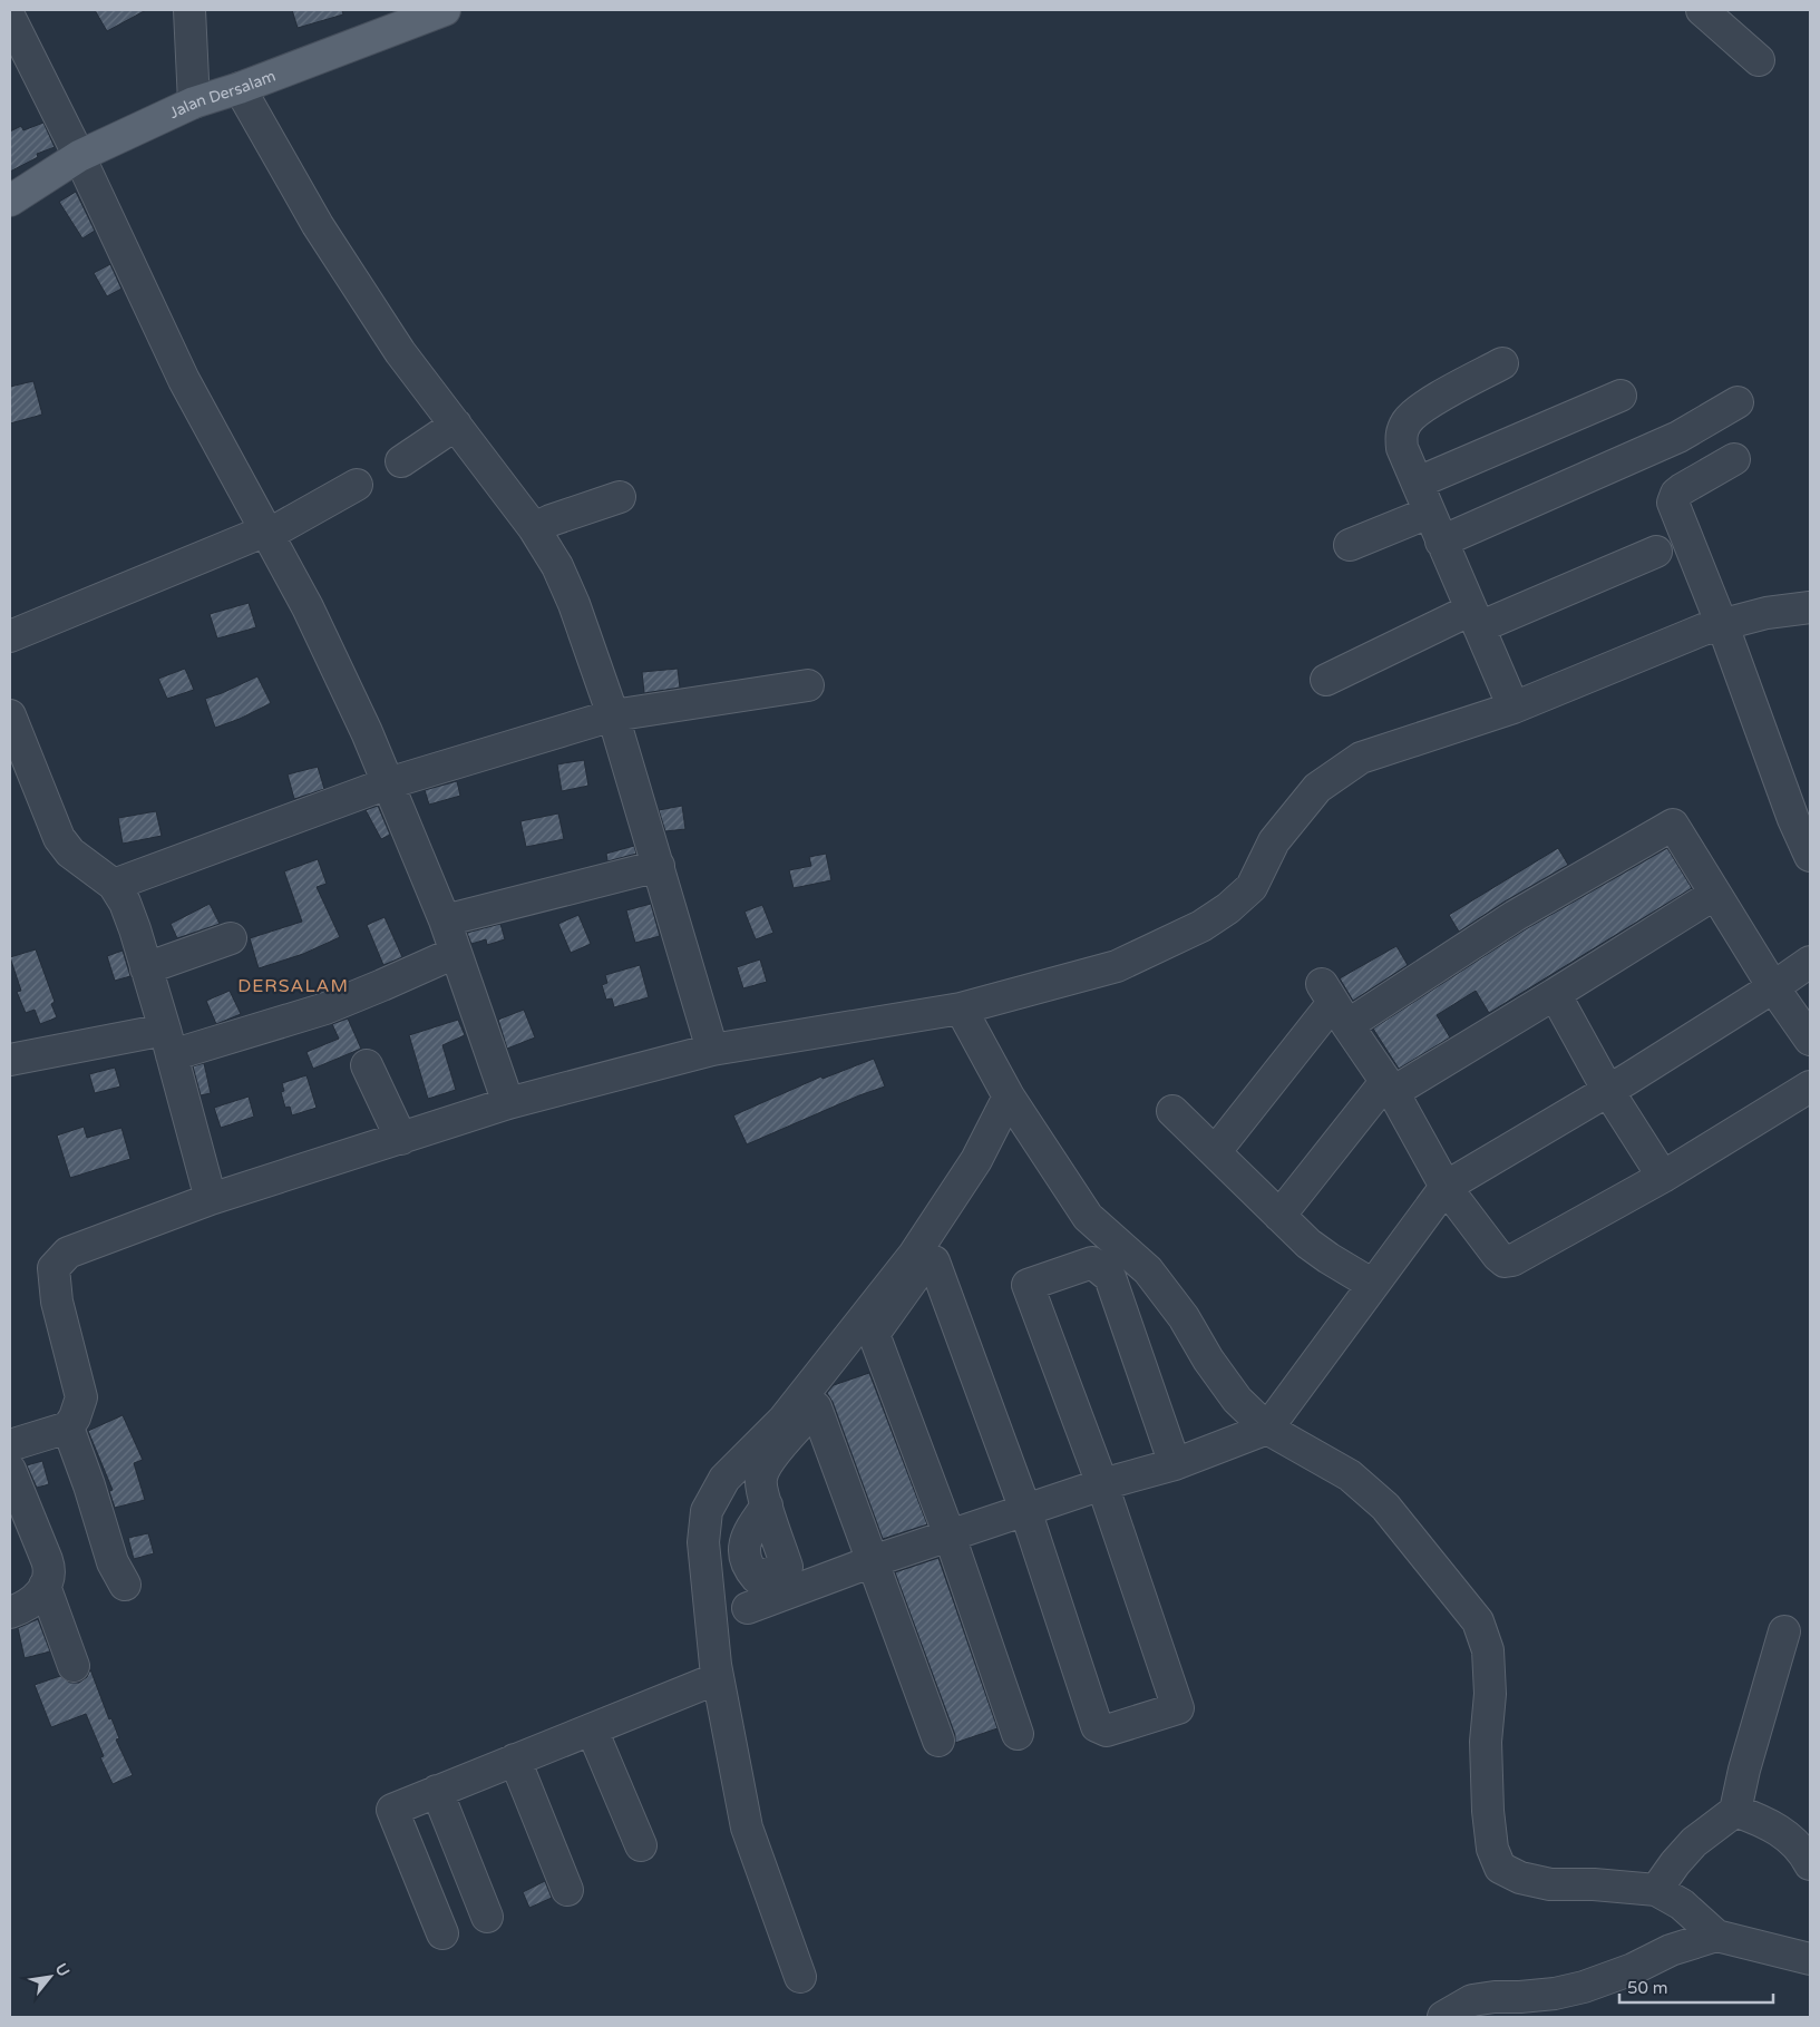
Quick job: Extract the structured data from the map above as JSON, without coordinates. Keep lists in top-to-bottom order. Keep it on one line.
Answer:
{"streets":{"main road":["Jalan Dersalam"]},"districts":["DERSALAM"],"scale_bar":"50 m","north":"top right"}
